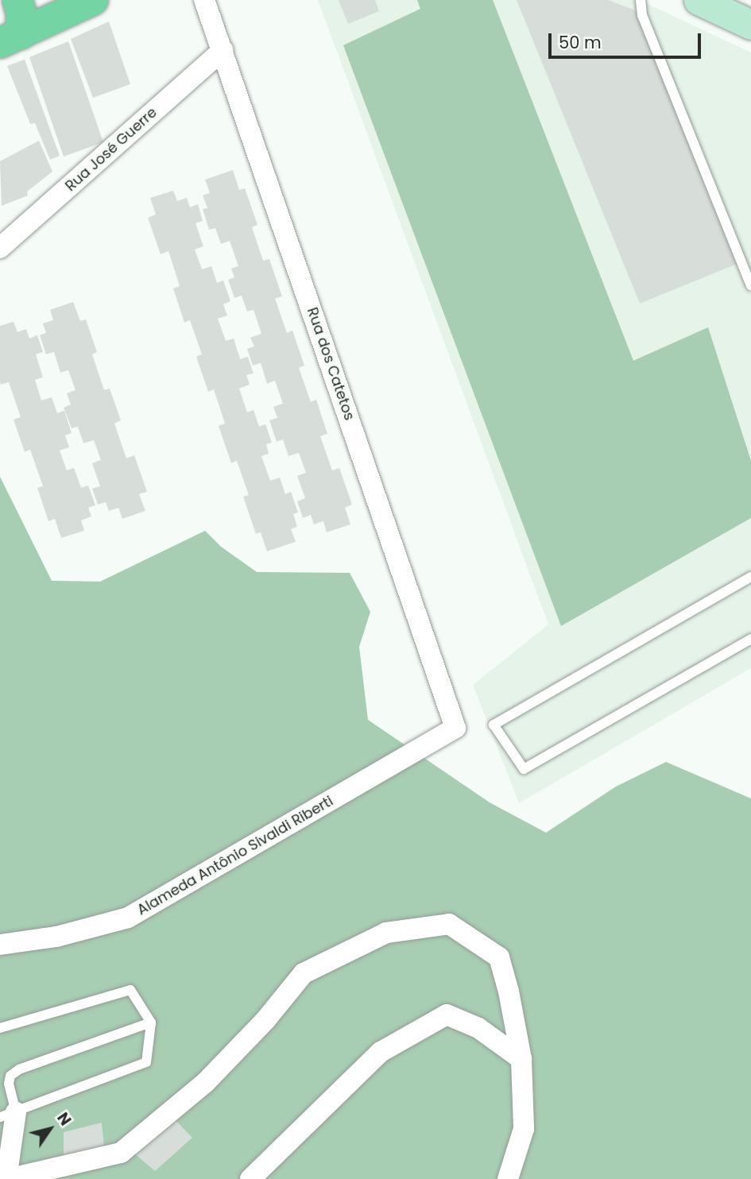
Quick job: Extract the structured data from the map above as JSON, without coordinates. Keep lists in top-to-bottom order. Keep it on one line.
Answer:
{"streets":{"street":["Rua José Guerre","Rua dos Catetos","Alameda Antônio Sivaldi Riberti"]},"crossings":[["Rua José Guerre","Rua dos Catetos"],["Rua dos Catetos","Alameda Antônio Sivaldi Riberti"]],"scale_bar":"50 m","north":"top right"}
